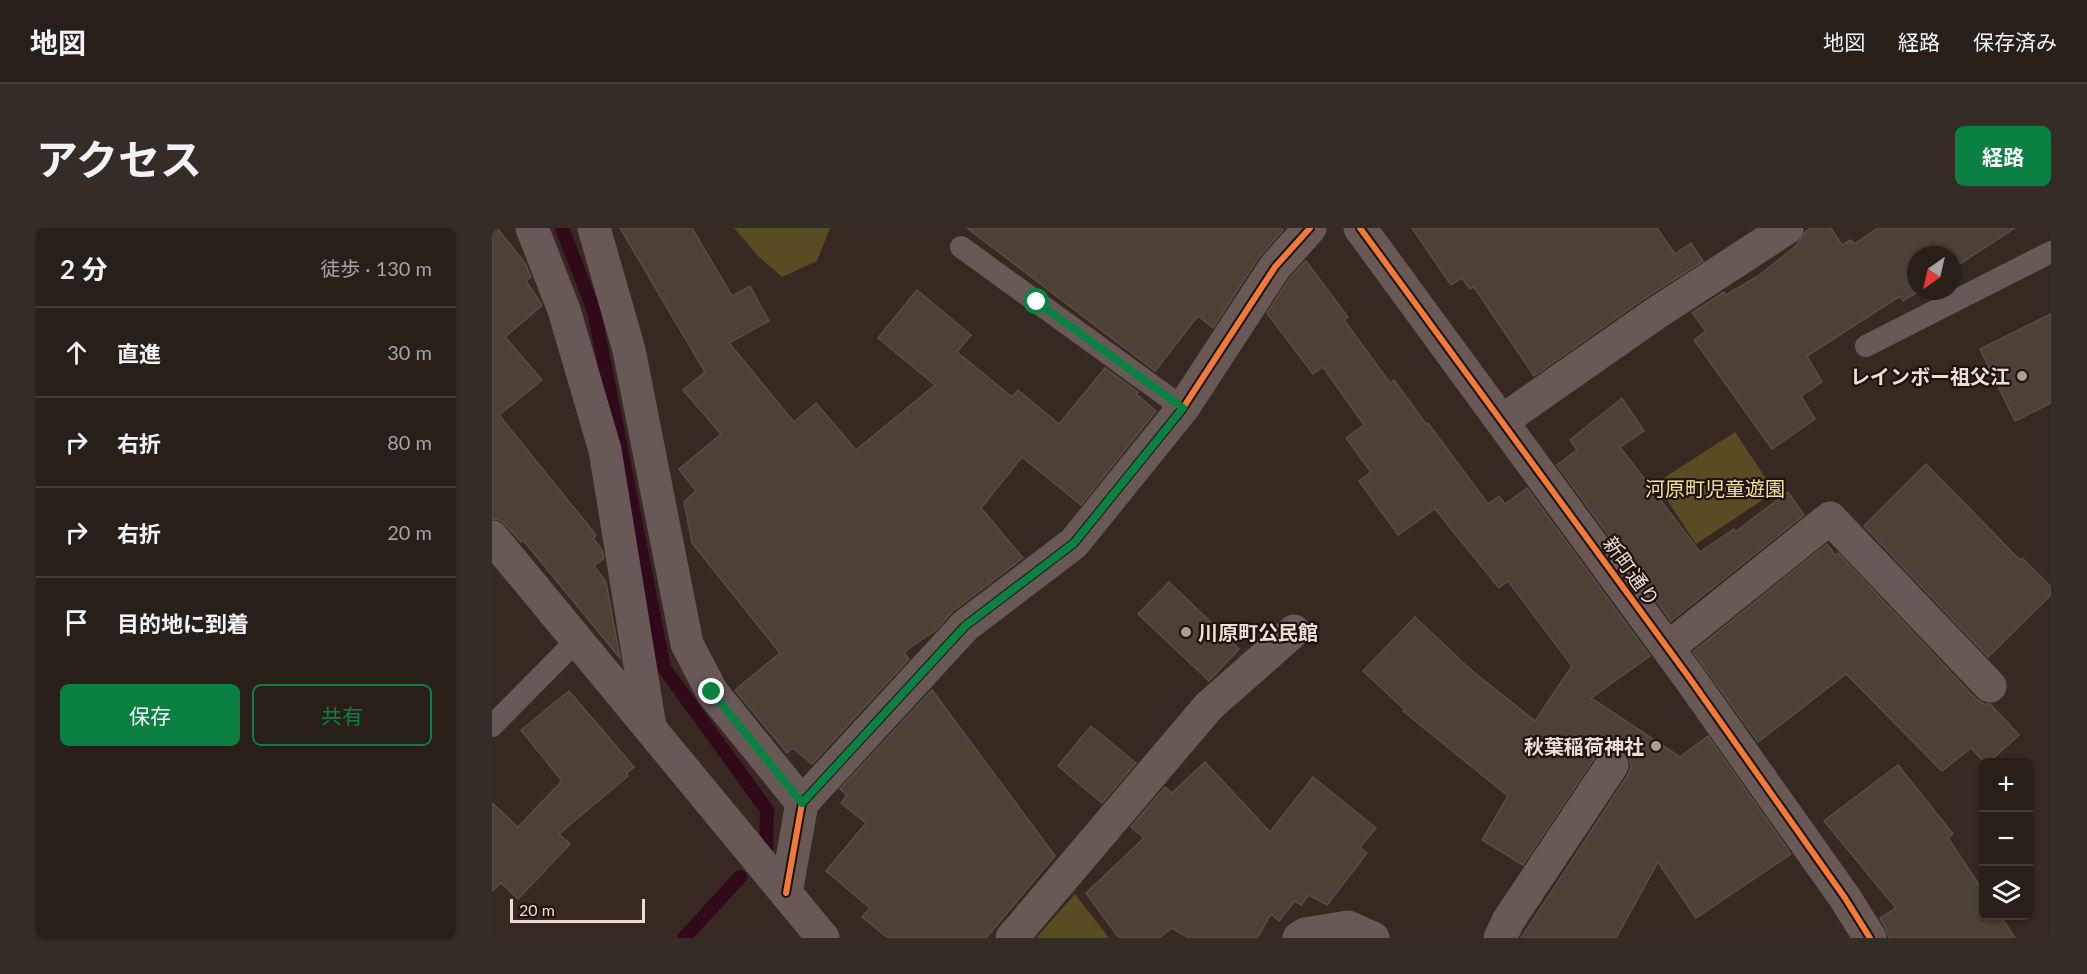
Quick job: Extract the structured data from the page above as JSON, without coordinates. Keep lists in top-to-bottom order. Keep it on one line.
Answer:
{"streets":{"street":["新町通り"]},"parks":["河原町児童遊園"],"places":["レインボー祖父江","川原町公民館","秋葉稲荷神社"],"scale_bar":"20 m","north":"bottom left","page":{"header":"地図","nav":["地図","経路","保存済み"],"title":"アクセス","buttons":["経路",["保存","共有"]],"heading":["2 分","徒歩 · 130 m"],"list":[["直進","30 m"],["右折","80 m"],["右折","20 m"],"目的地に到着"],"map_buttons":["+","−"],"scale":"20 m"}}
